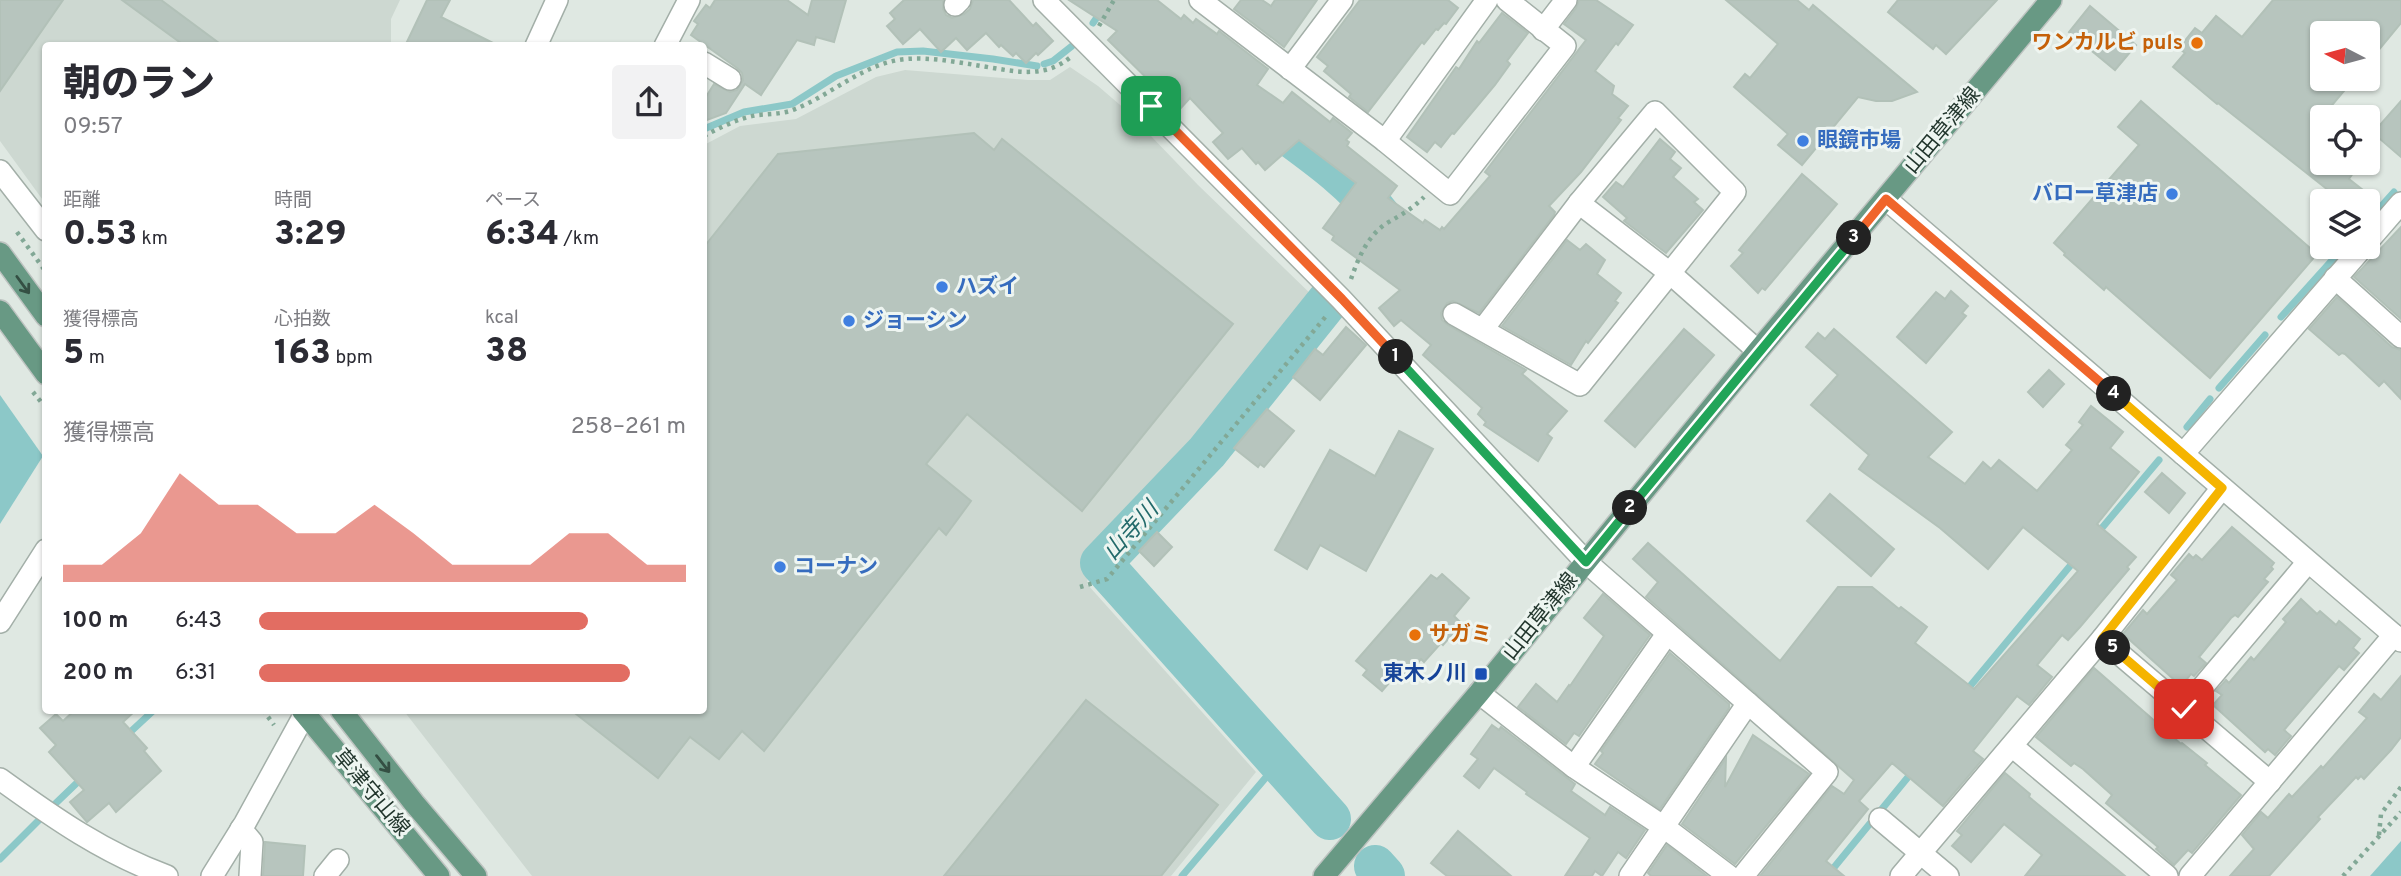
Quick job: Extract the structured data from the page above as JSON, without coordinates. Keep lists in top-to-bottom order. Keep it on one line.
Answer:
{"streets":{"main road":["山田草津線","草津守山線"]},"water":["山寺川"],"places":{"other":["ワンカルビ puls","眼鏡市場","バロー草津店","ハズイ","ジョーシン","コーナン","サガミ"],"transit":["東木ノ川"]},"north":"left","page":{"heading":["朝のラン","09:57"],"stats":[["距離","0.53 km"],["時間","3:29"],["ペース","6:34 /km"],["獲得標高","5 m"],["心拍数","163 bpm"],["kcal","38"]],"pins":["3","1","4","2","5"],"chart":["獲得標高","258–261 m"],"list":[{"name":"100 m","note":"6:43"},{"name":"200 m","note":"6:31"}]}}
